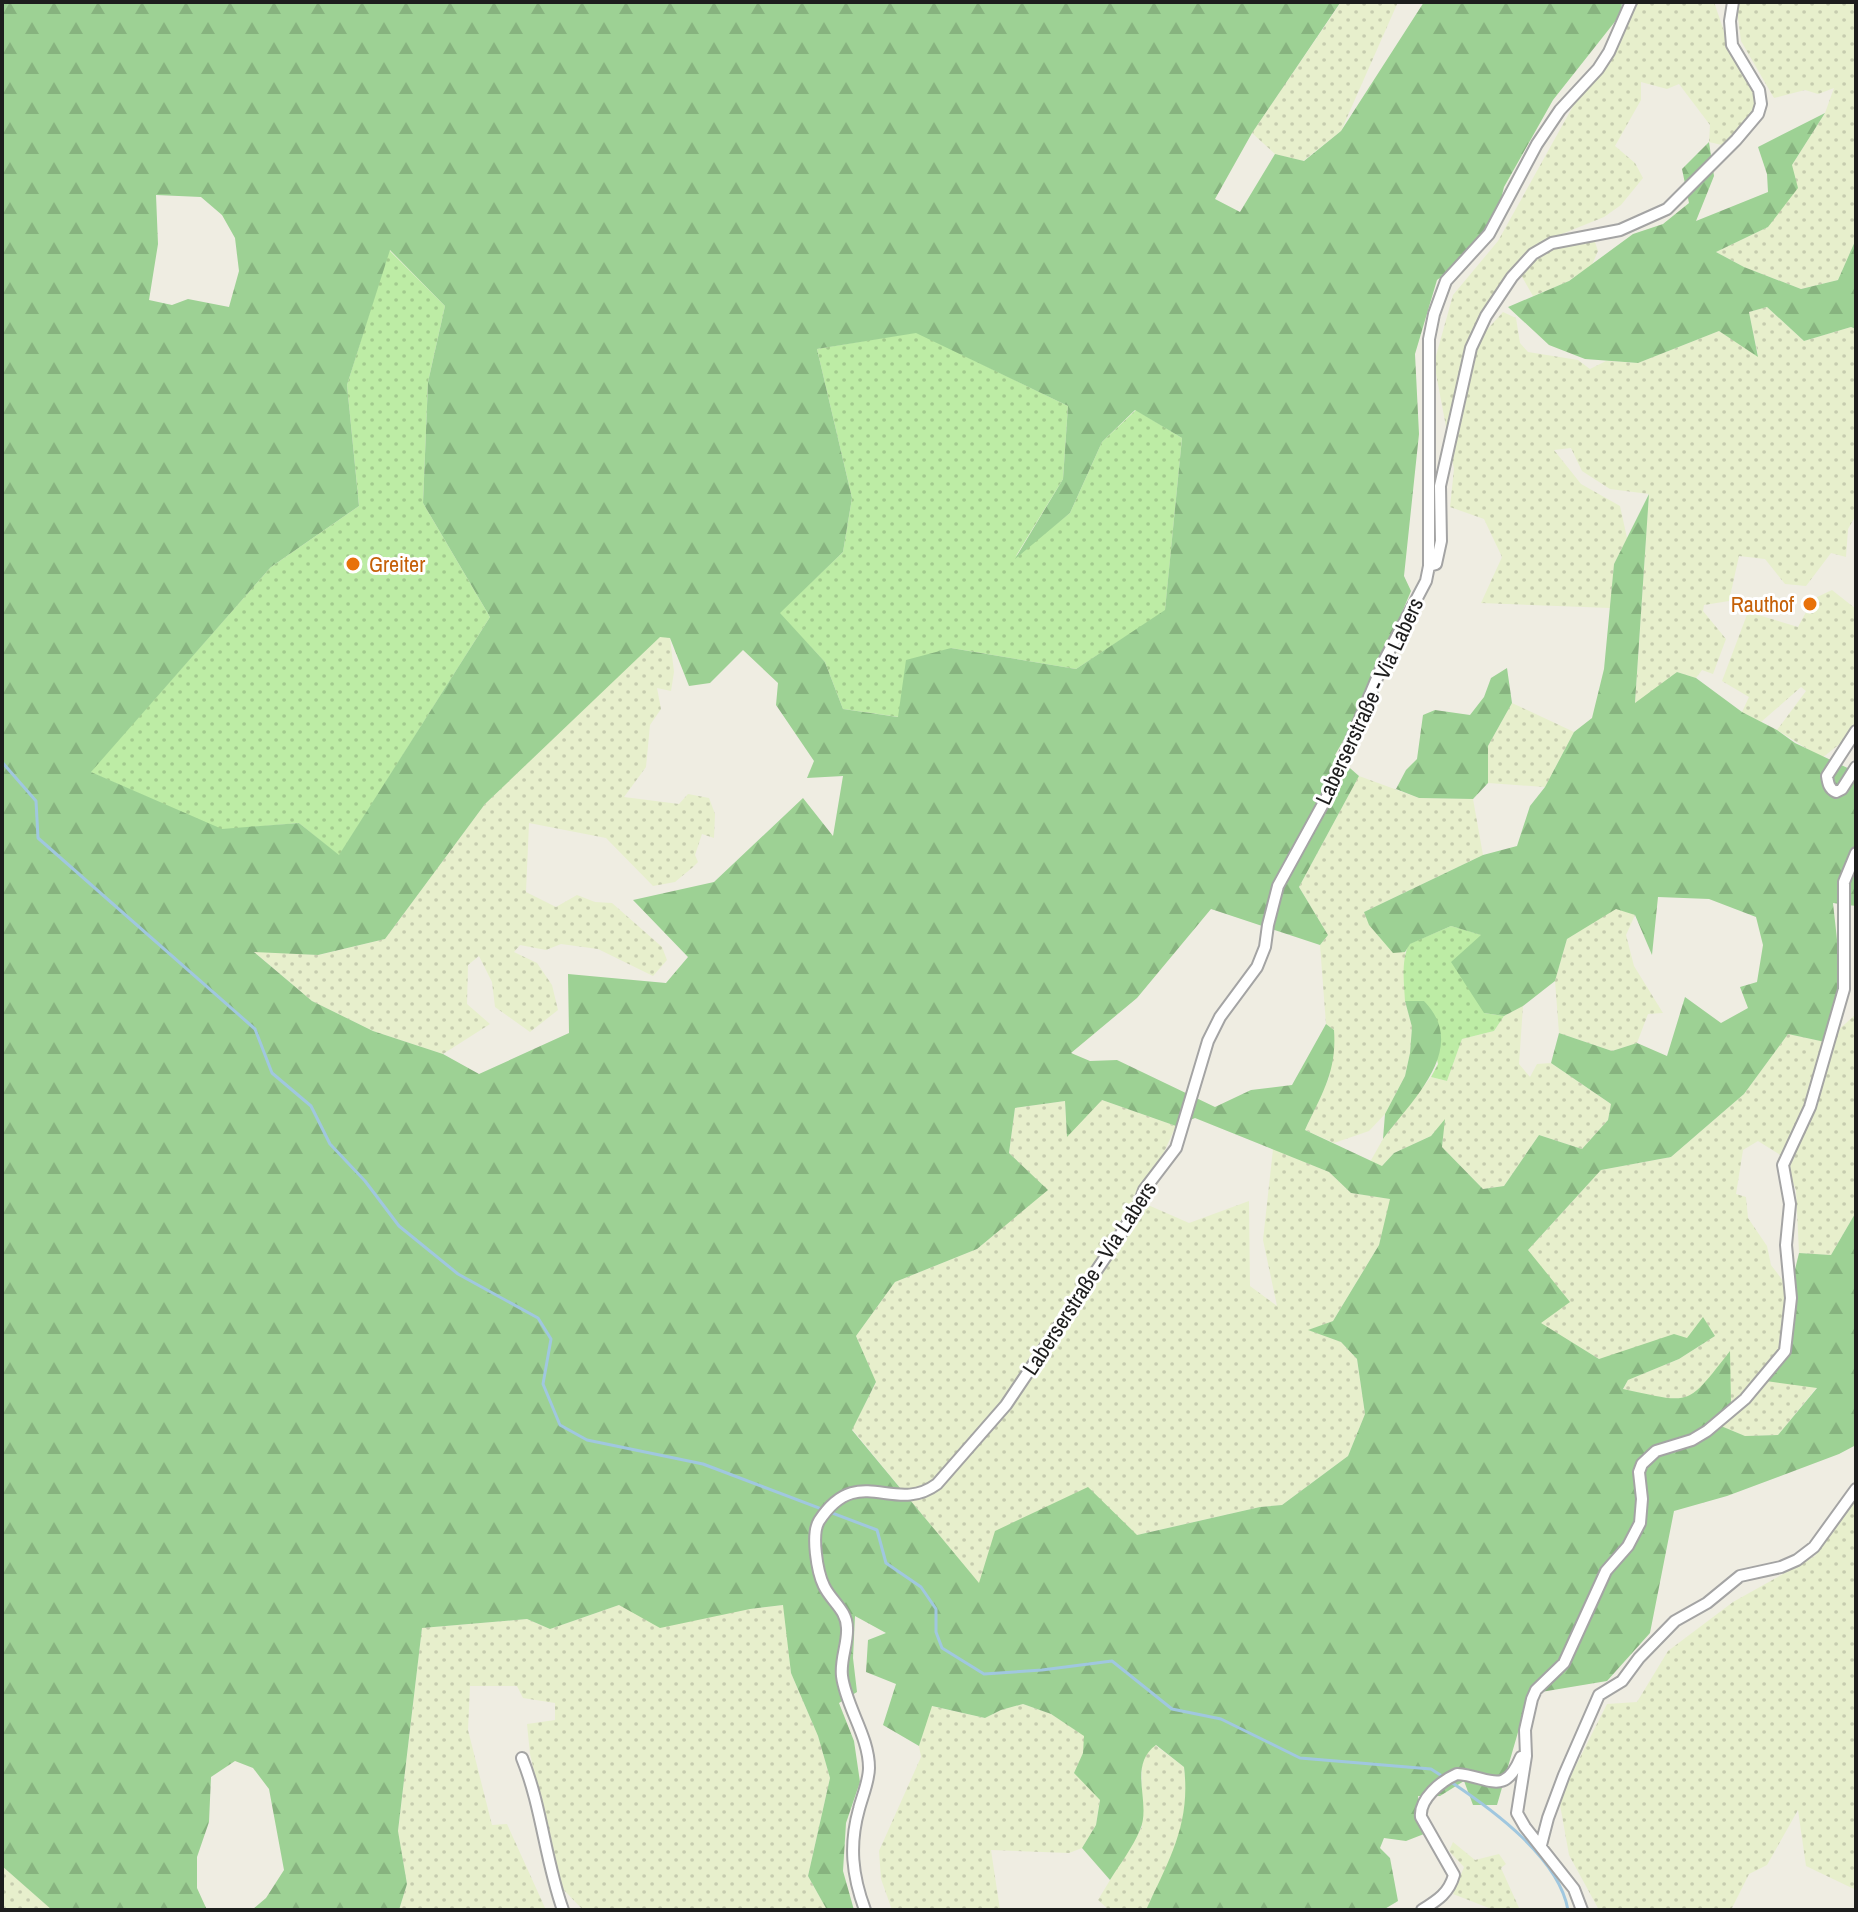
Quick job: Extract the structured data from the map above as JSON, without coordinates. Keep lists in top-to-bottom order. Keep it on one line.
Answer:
{"streets":{"street":["Laberserstraße - Via Labers"]},"places":["Greiter","Rauthof"]}
